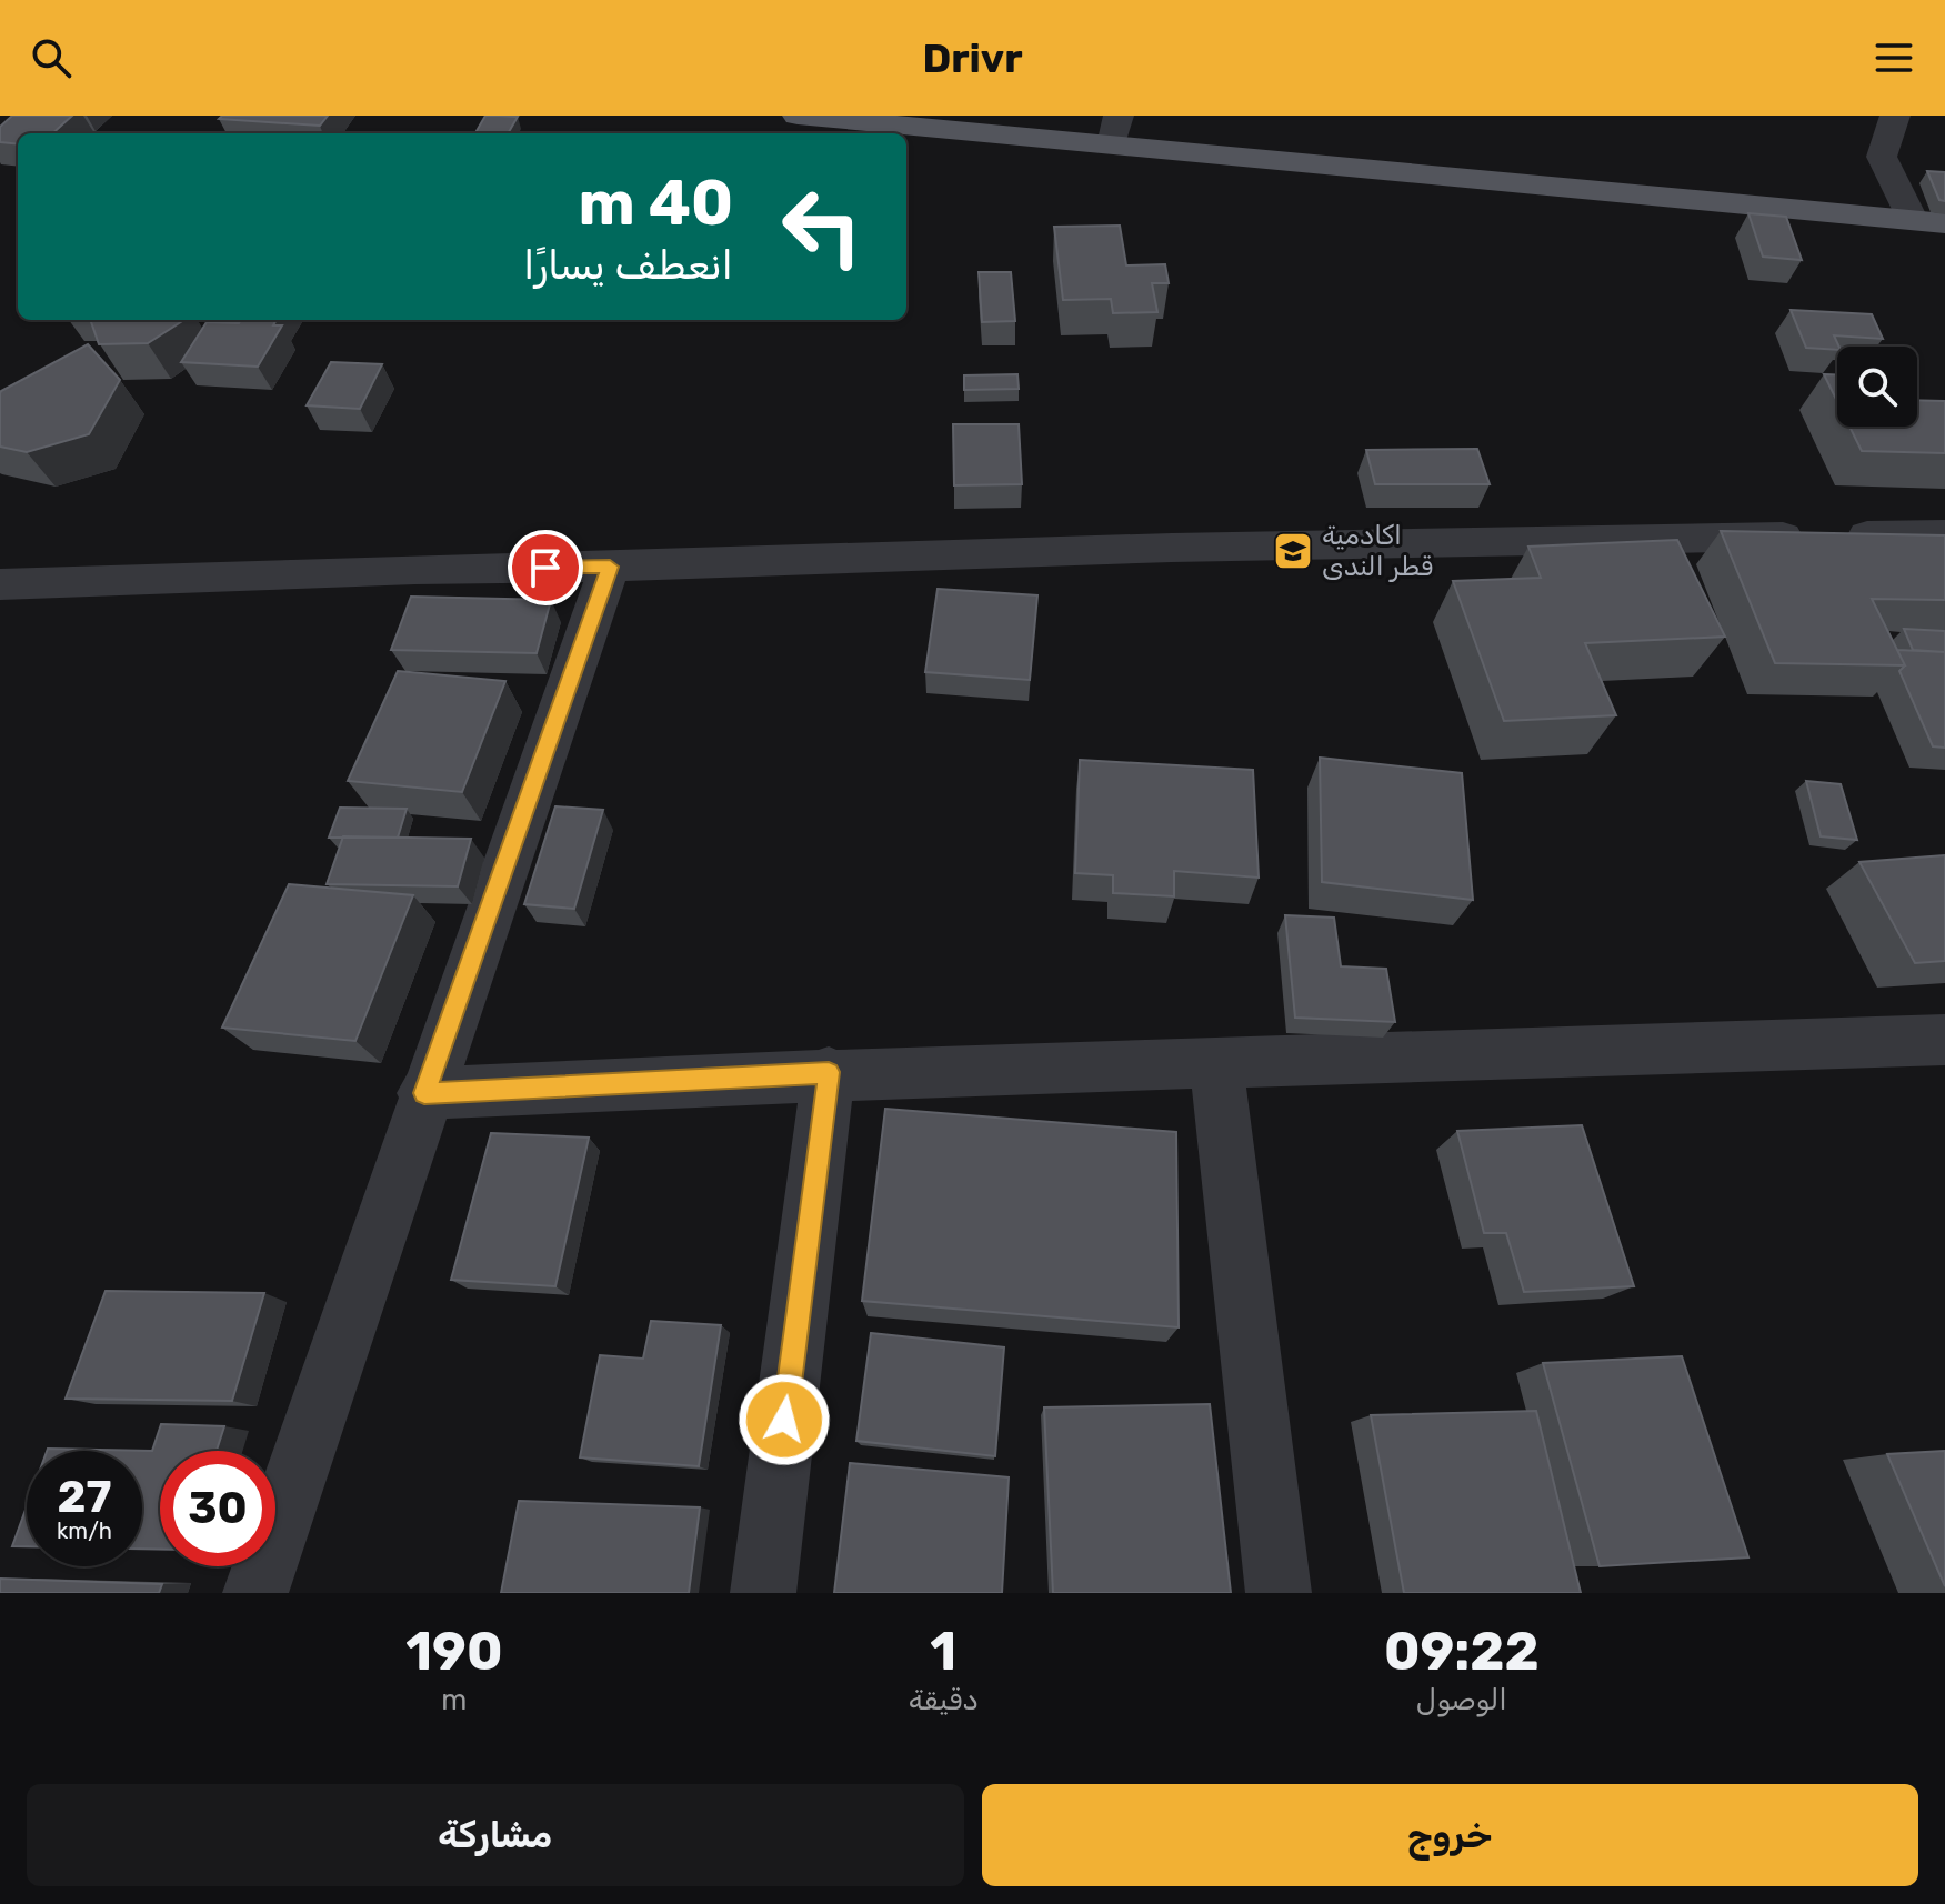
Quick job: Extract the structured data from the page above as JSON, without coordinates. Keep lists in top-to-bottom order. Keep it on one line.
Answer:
{"places":{"school or university":["اكادمية قطر الندى"]},"page":{"header":"Drivr","turn":["40 m","انعطف يسارًا"],"speed":"27 km/h","limit":"30","eta":["09:22","الوصول","1","دقيقة","190","m"],"buttons":["خروج","مشاركة"]}}
